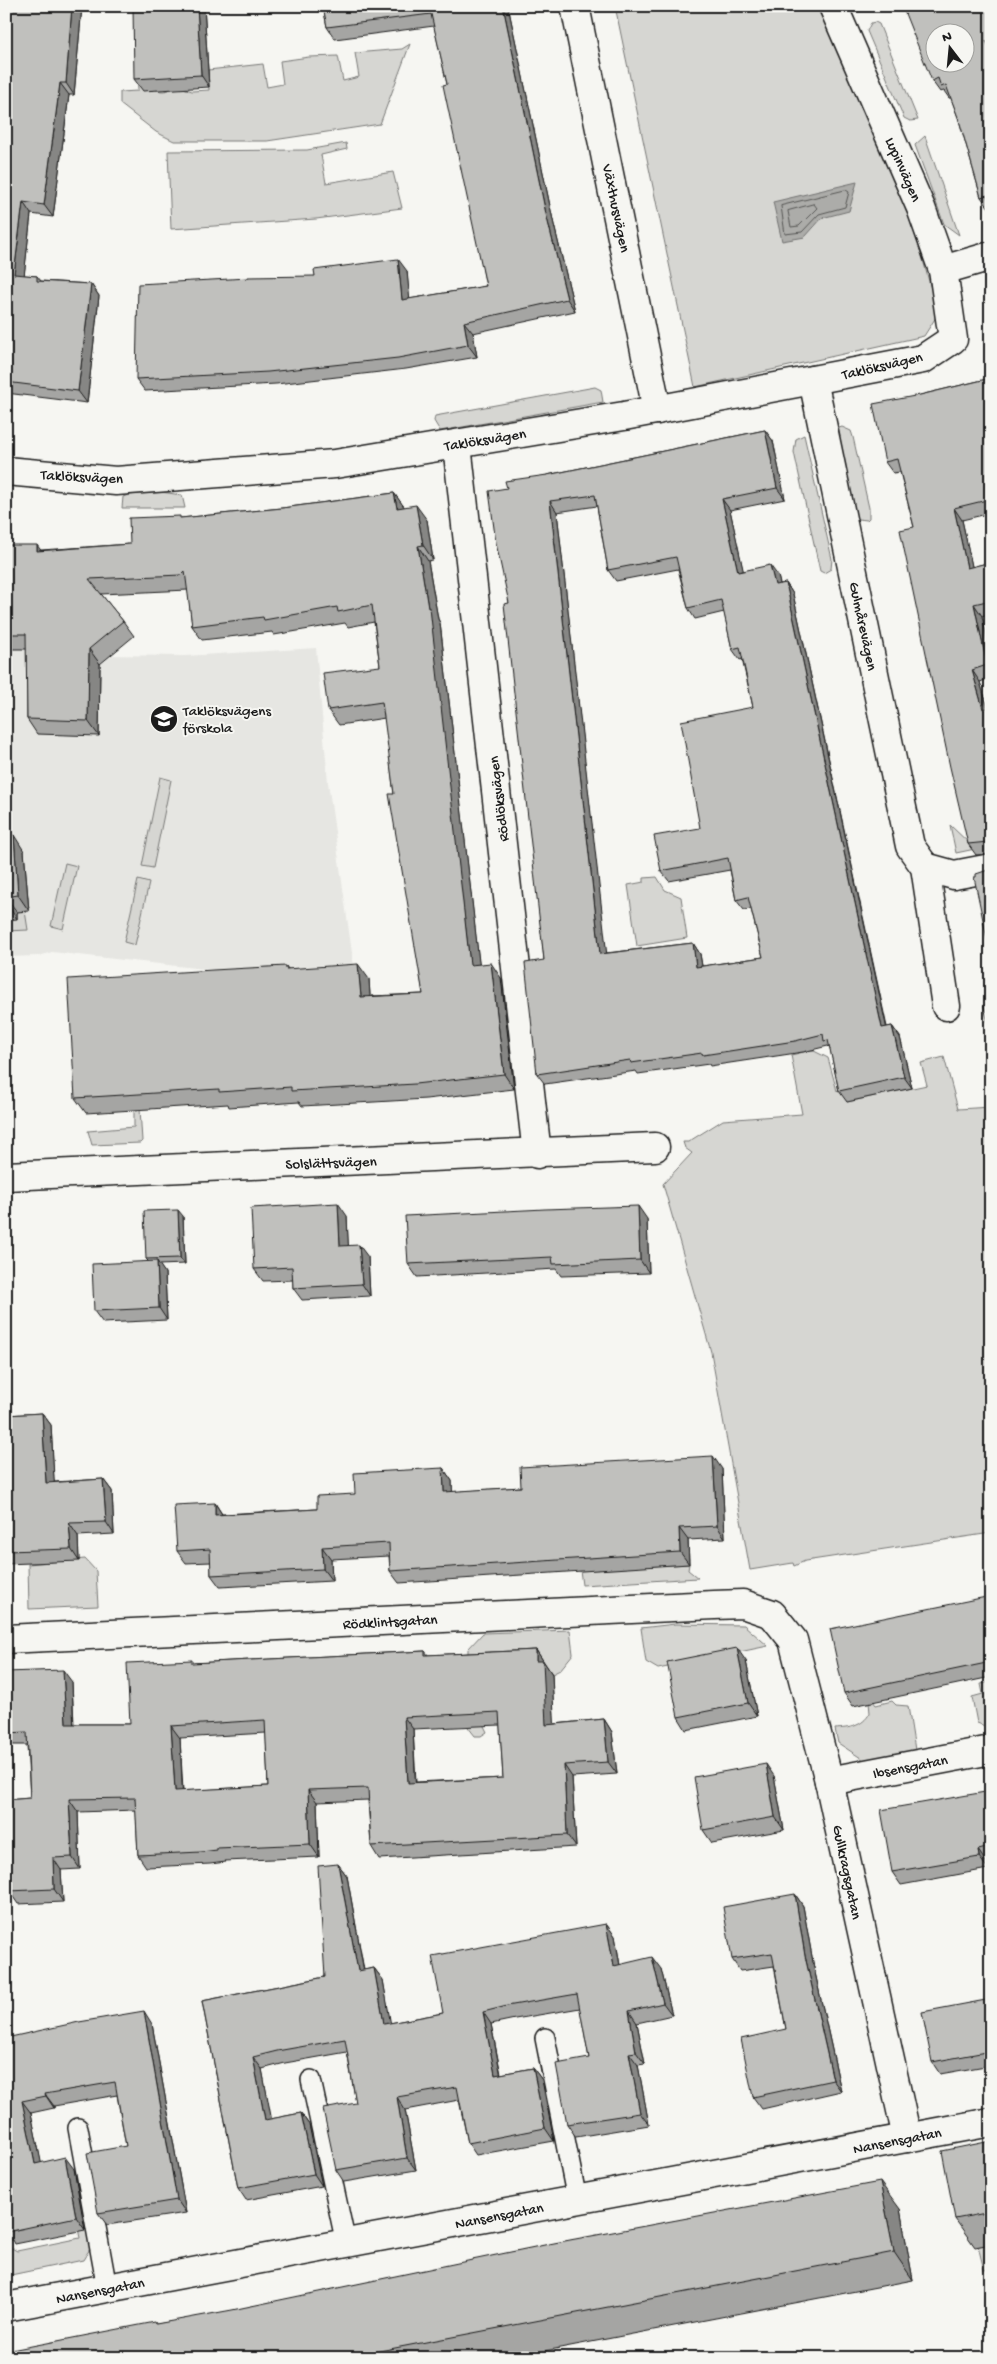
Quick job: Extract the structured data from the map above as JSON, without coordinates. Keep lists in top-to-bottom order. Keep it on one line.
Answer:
{"streets":{"street":["Lupinvägen","Växthusvägen","Taklöksvägen","Gulmårevägen","Rödlöksvägen","Solslättsvägen","Rödklintsgatan","Ibsensgatan","Gullkragsgatan","Nansensgatan"]},"crossings":[["Lupinvägen","Taklöksvägen"],["Växthusvägen","Taklöksvägen"],["Taklöksvägen","Gulmårevägen"],["Taklöksvägen","Rödlöksvägen"],["Rödlöksvägen","Solslättsvägen"],["Rödklintsgatan","Gullkragsgatan"],["Ibsensgatan","Gullkragsgatan"],["Gullkragsgatan","Nansensgatan"]],"places":{"school or university":["Taklöksvägens förskola"]},"north":"top"}
